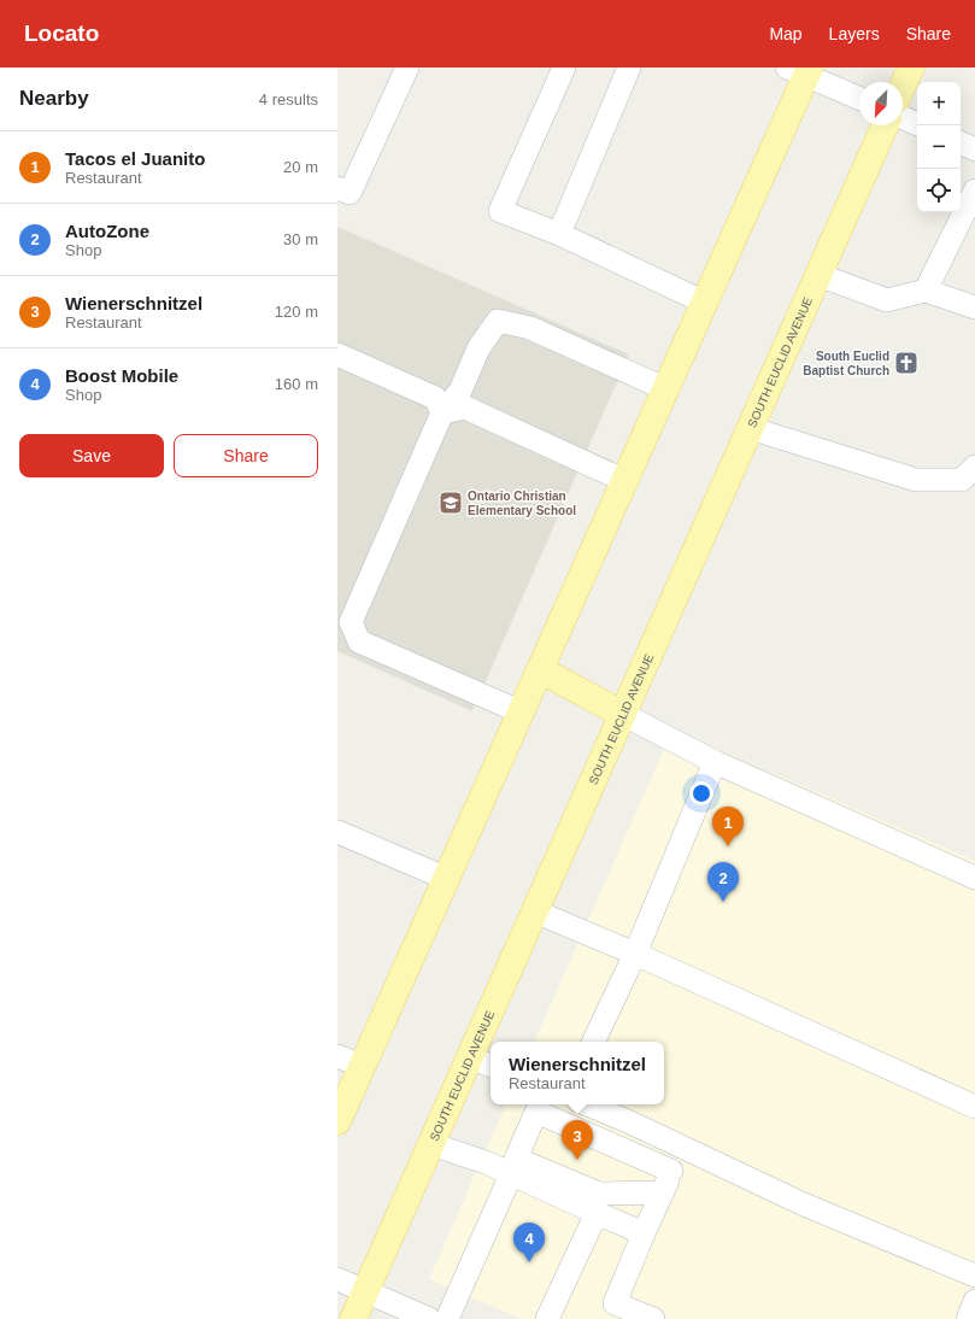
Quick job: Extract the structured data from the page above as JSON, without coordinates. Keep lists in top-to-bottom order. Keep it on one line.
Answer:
{"streets":{"main road":["SOUTH EUCLID AVENUE"]},"places":{"church":["South Euclid Baptist Church"],"school or university":["Ontario Christian Elementary School"]},"north":"bottom left","page":{"header":"Locato","nav":["Map","Layers","Share"],"heading":["Nearby","4 results"],"map_buttons":["+","−"],"list":[{"mark":"1","name":"Tacos el Juanito","note":"Restaurant","value":"20 m"},{"mark":"2","name":"AutoZone","note":"Shop","value":"30 m"},{"mark":"3","name":"Wienerschnitzel","note":"Restaurant","value":"120 m"},{"mark":"4","name":"Boost Mobile","note":"Shop","value":"160 m"}],"buttons":["Save","Share"],"pins":["1","2","3","4"],"popup":["Wienerschnitzel","Restaurant"]}}
